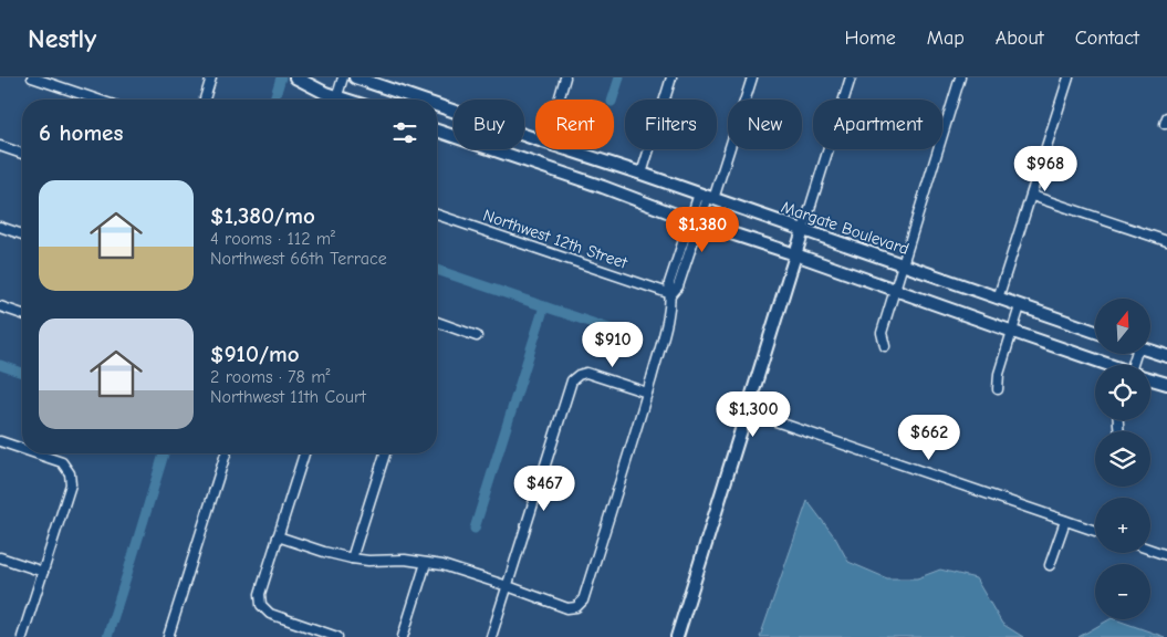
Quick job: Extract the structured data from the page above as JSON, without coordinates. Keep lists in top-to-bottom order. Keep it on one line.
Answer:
{"streets":{"street":["Margate Boulevard","Northwest 12th Street"]},"north":"top","page":{"header":"Nestly","nav":["Home","Map","About","Contact"],"chip":["Buy","Rent","Filters","New","Apartment"],"heading":"6 homes","price":["$968","$1,380","$910","$1,300","$662","$467"],"list":[{"name":"$1,380/mo","note":"4 rooms · 112 m² · Northwest 66th Terrace"},{"name":"$910/mo","note":"2 rooms · 78 m² · Northwest 11th Court"}],"map_buttons":["+","−"]}}
